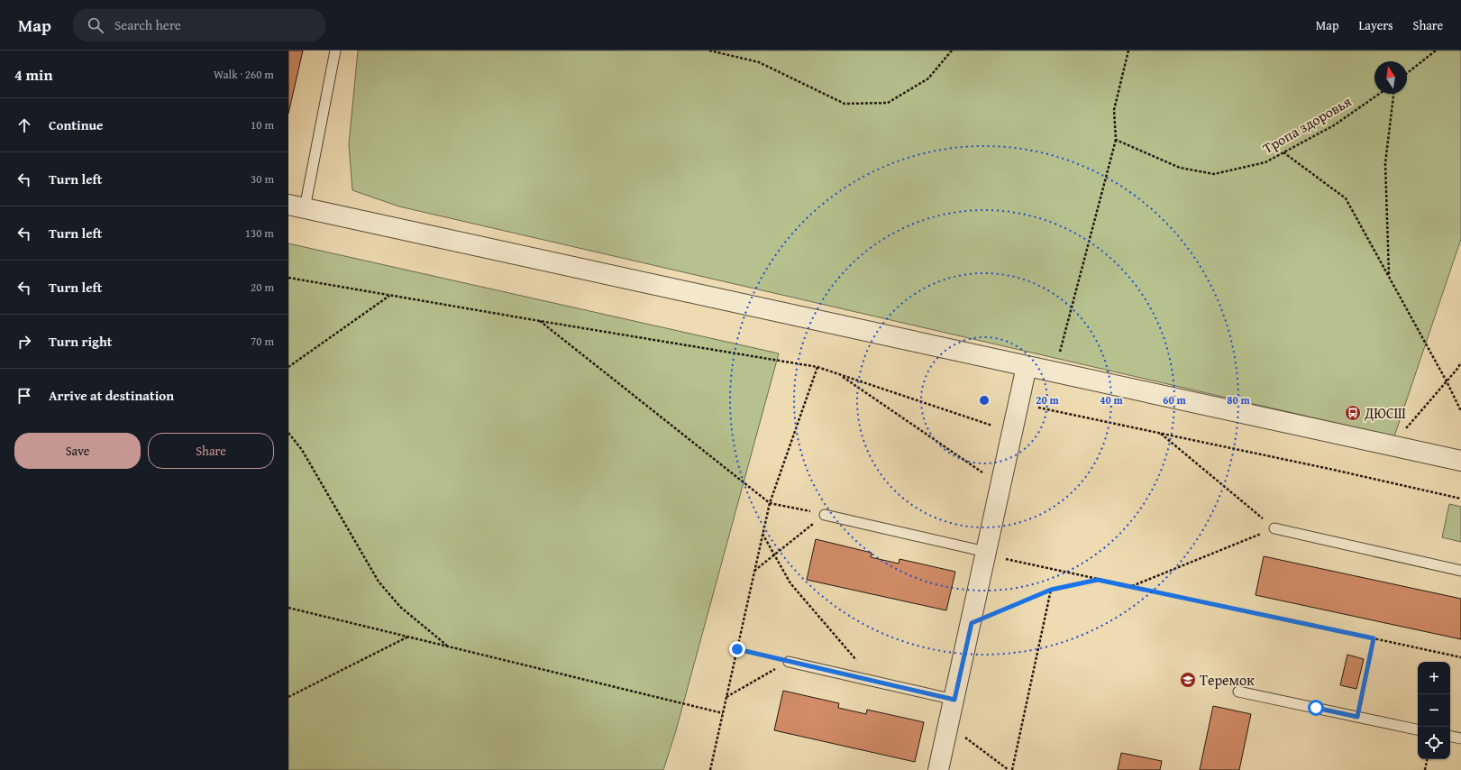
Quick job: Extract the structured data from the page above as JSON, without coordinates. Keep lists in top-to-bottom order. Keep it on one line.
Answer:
{"streets":{"path":["Тропа здоровья"]},"places":{"bus stop":["ДЮСШ"],"school or university":["Теремок"]},"north":"top","page":{"header":"Map","search":"Search here","nav":["Map","Layers","Share"],"heading":["4 min","Walk · 260 m"],"list":[["Continue","10 m"],["Turn left","30 m"],["Turn left","130 m"],["Turn left","20 m"],["Turn right","70 m"],"Arrive at destination"],"buttons":["Save","Share"],"map_buttons":["+","−"]},"rings":["20 m","40 m","60 m","80 m"]}
